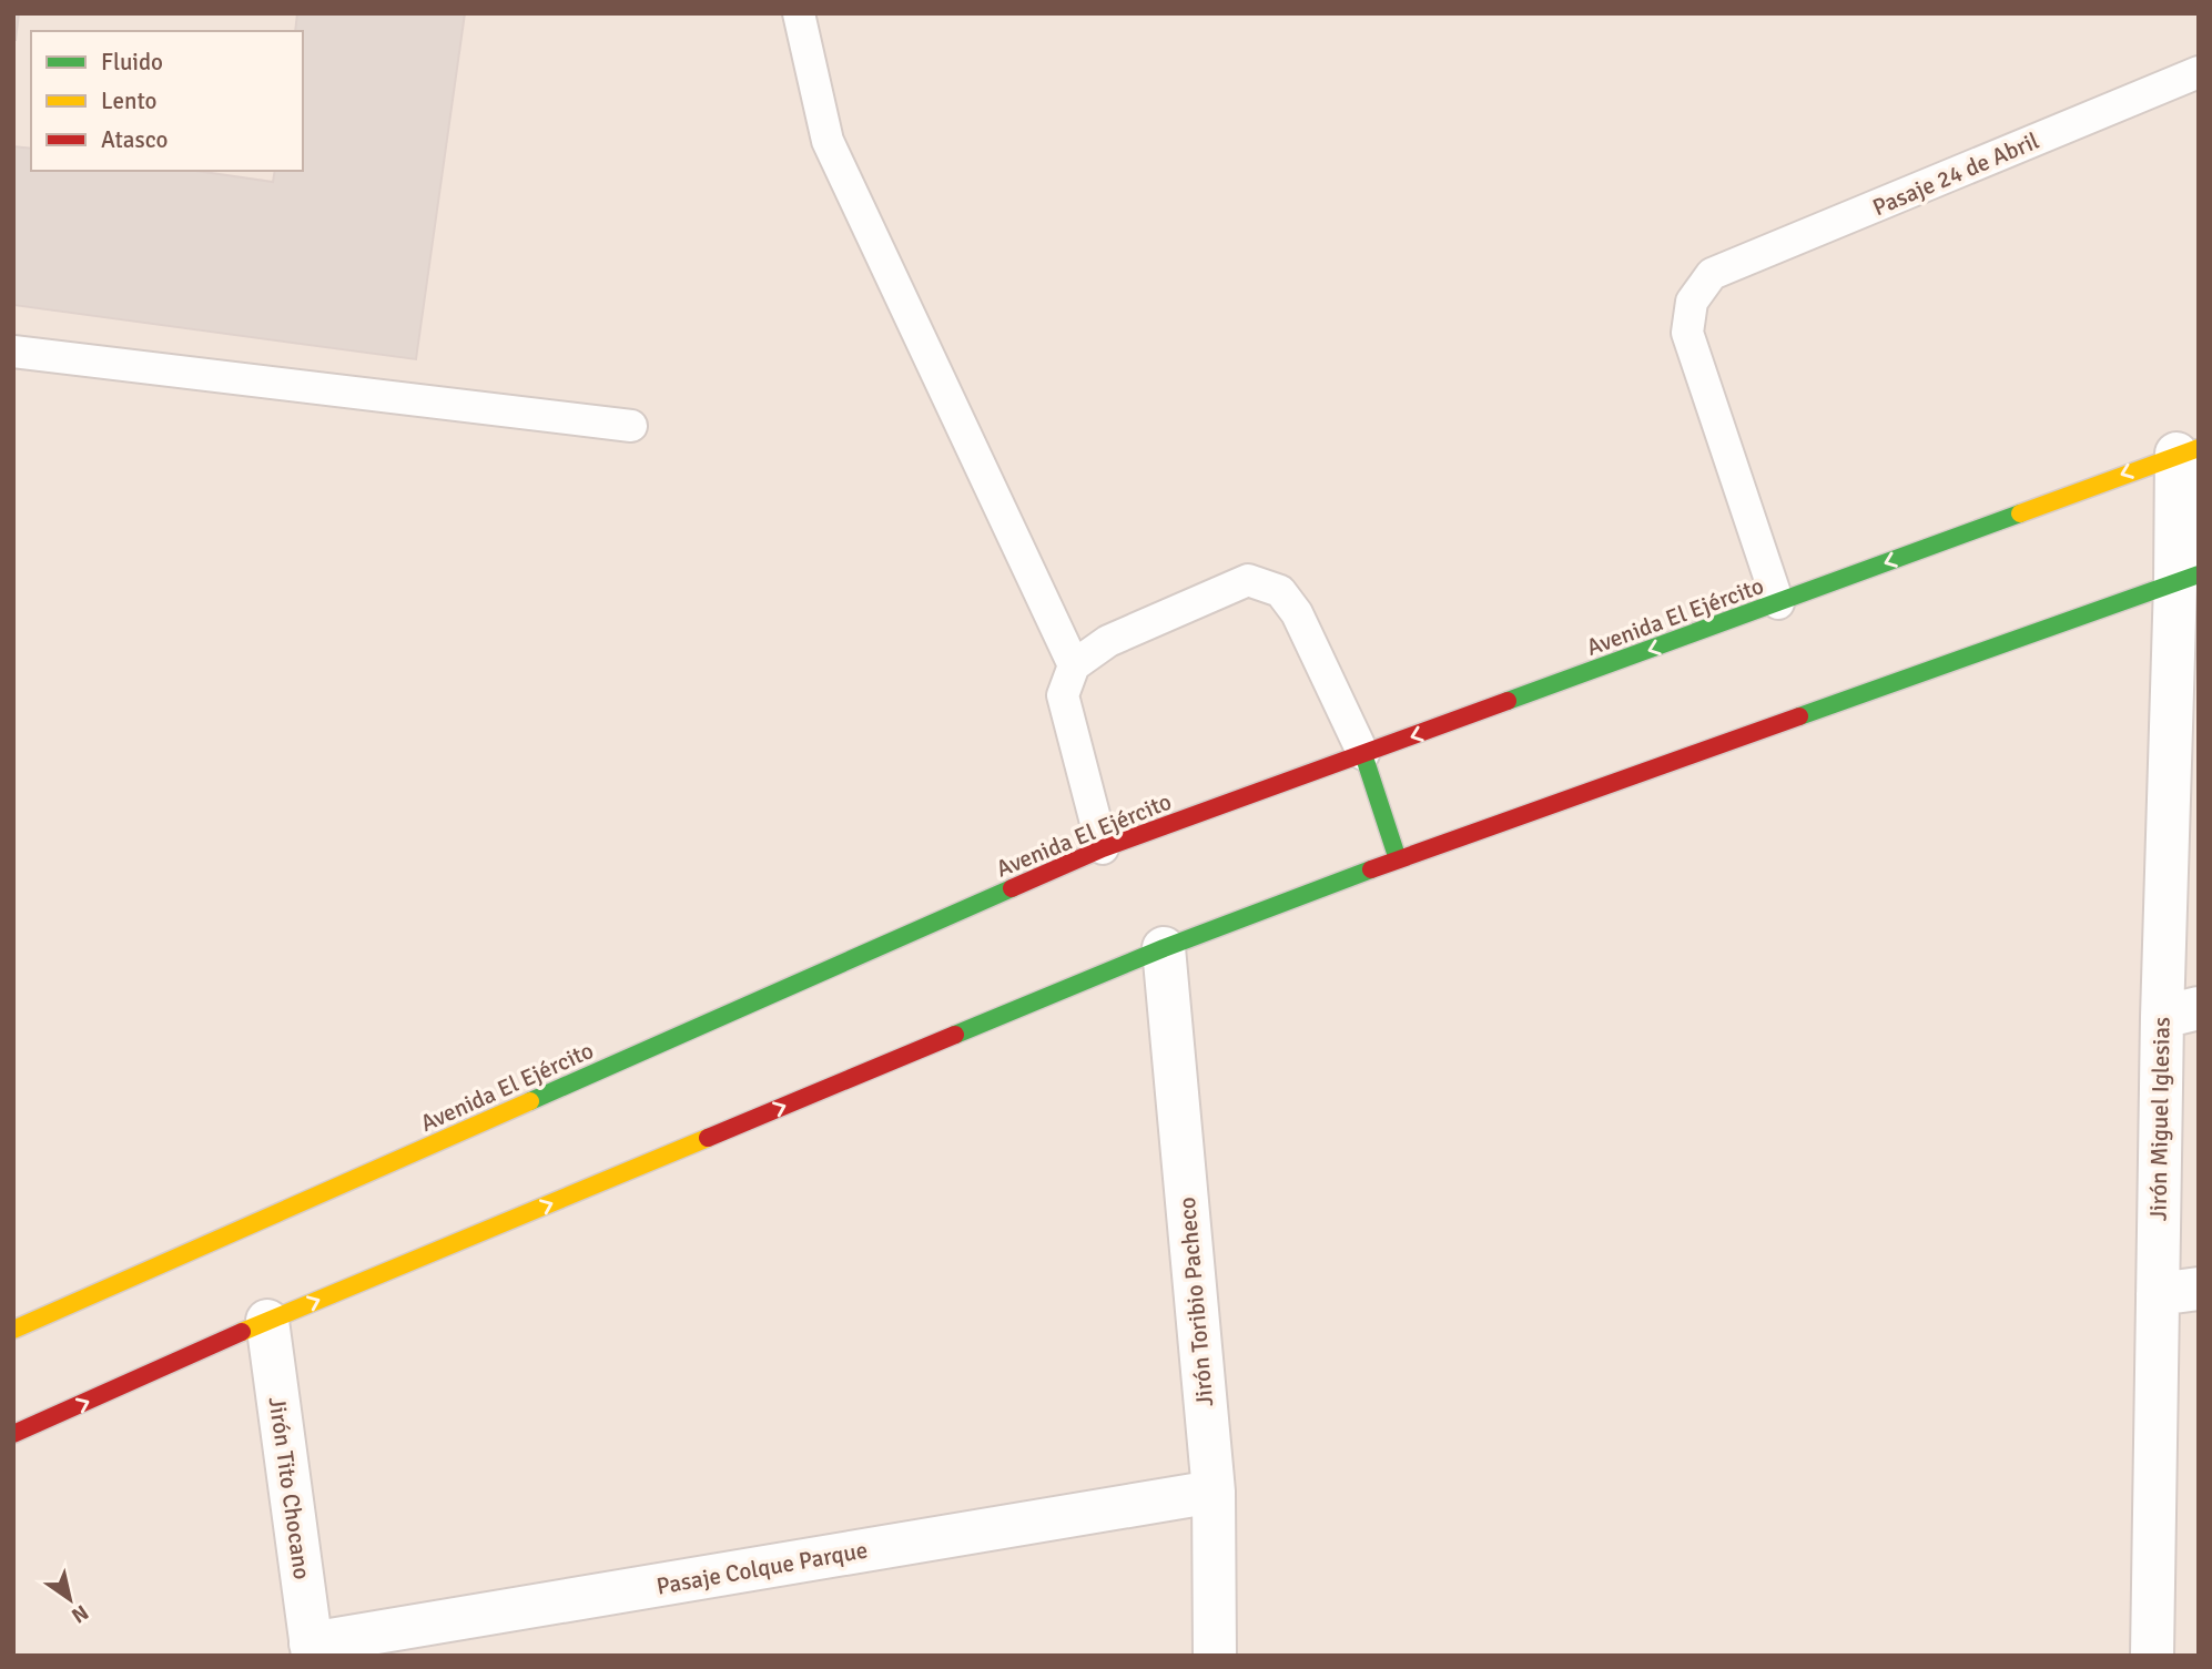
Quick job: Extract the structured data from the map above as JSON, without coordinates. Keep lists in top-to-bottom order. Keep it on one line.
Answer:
{"streets":{"highway":["Avenida El Ejército"],"street":["Jirón Miguel Iglesias","Jirón Toribio Pacheco","Jirón Tito Chocano","Pasaje Colque Parque"],"lane":["Pasaje 24 de Abril"]},"crossings":[["Pasaje 24 de Abril","Avenida El Ejército"],["Avenida El Ejército","Jirón Miguel Iglesias"],["Jirón Toribio Pacheco","Pasaje Colque Parque"],["Jirón Tito Chocano","Pasaje Colque Parque"]],"legend":["Fluido","Lento","Atasco"],"north":"bottom right"}
